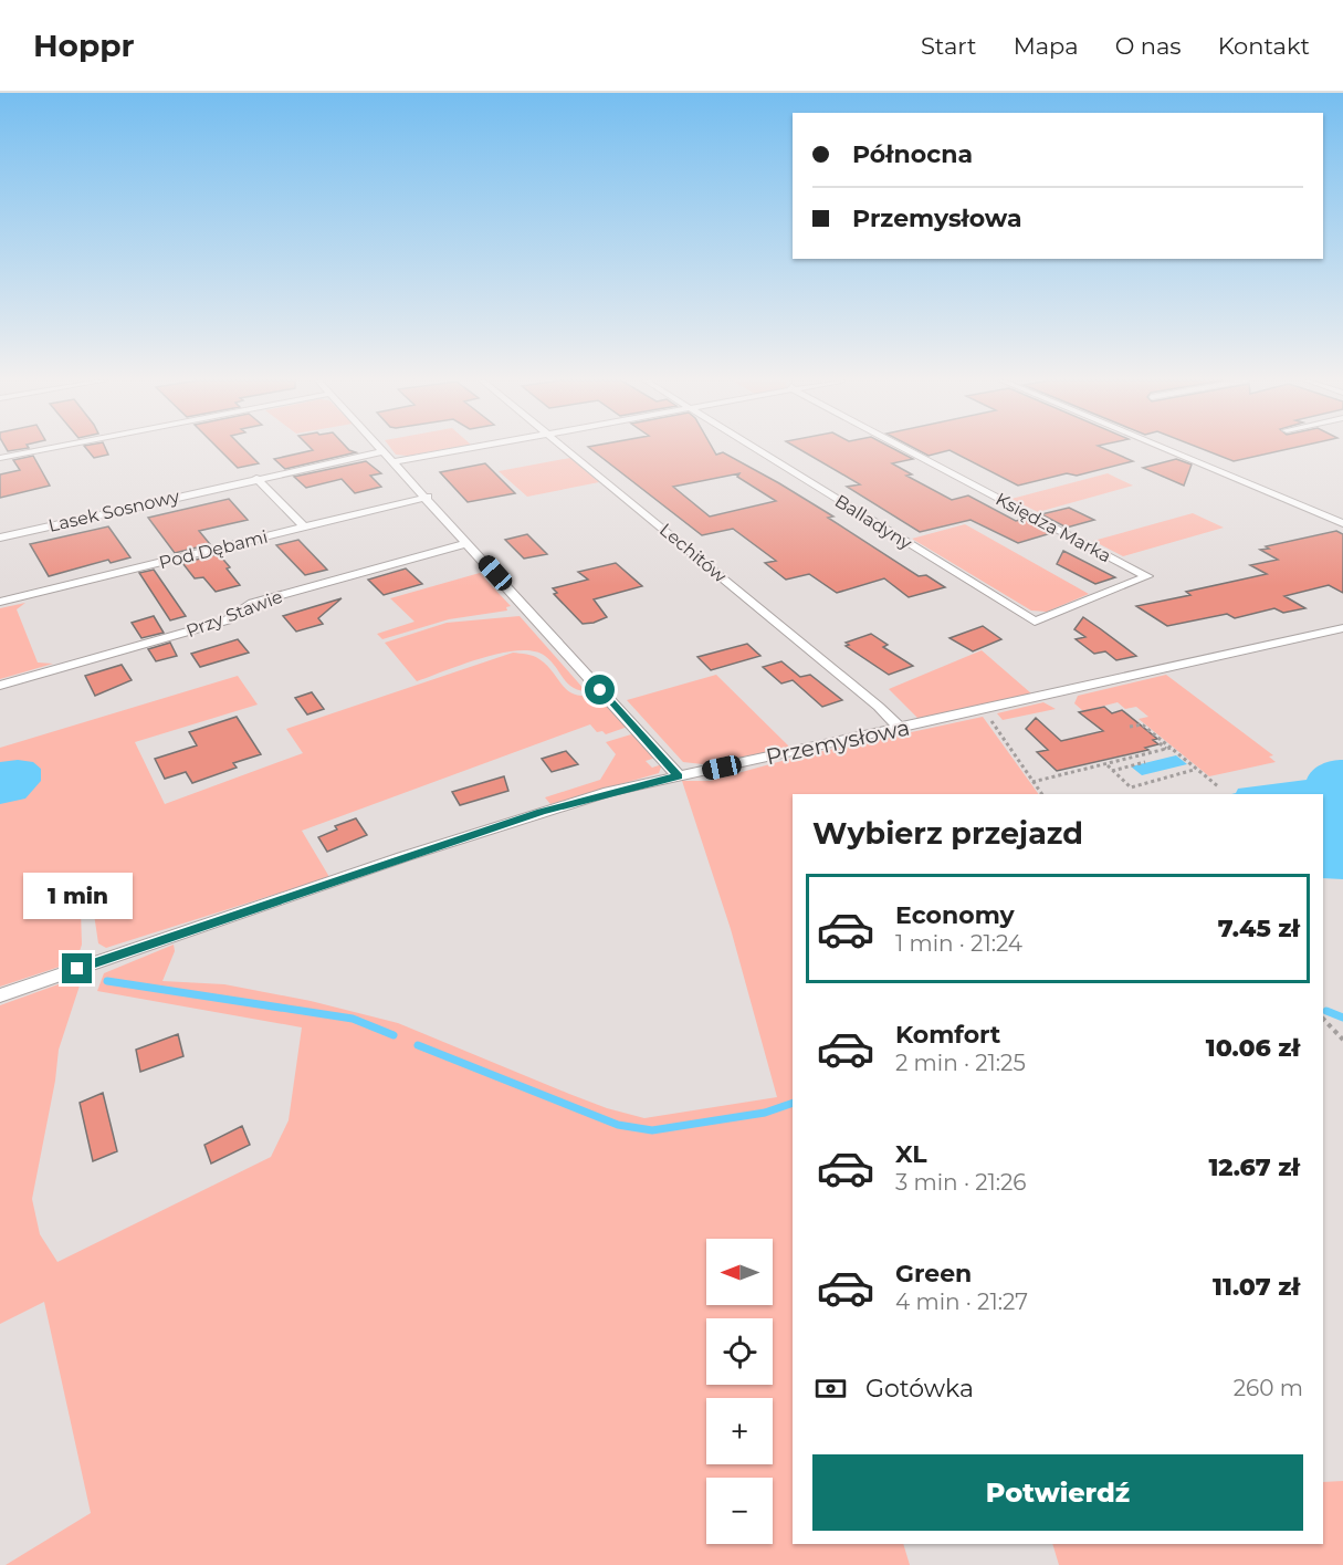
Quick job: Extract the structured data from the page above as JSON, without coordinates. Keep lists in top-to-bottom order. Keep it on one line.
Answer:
{"streets":{"street":["Lasek Sosnowy","Balladyny","Księdza Marka","Pod Dębami","Lechitów","Przy Stawie","Przemysłowa"]},"crossings":[["Balladyny","Księdza Marka"],["Lechitów","Przemysłowa"]],"north":"left","page":{"header":"Hoppr","nav":["Start","Mapa","O nas","Kontakt"],"banner":["Północna","Przemysłowa"],"heading":"Wybierz przejazd","bubble":"1 min","list":[{"name":"Economy","note":"1 min · 21:24","value":"7.45 zł"},{"name":"Komfort","note":"2 min · 21:25","value":"10.06 zł"},{"name":"XL","note":"3 min · 21:26","value":"12.67 zł"},{"name":"Green","note":"4 min · 21:27","value":"11.07 zł"}],"map_buttons":["+","−"],"pay":["Gotówka","260 m"],"buttons":"Potwierdź"}}
